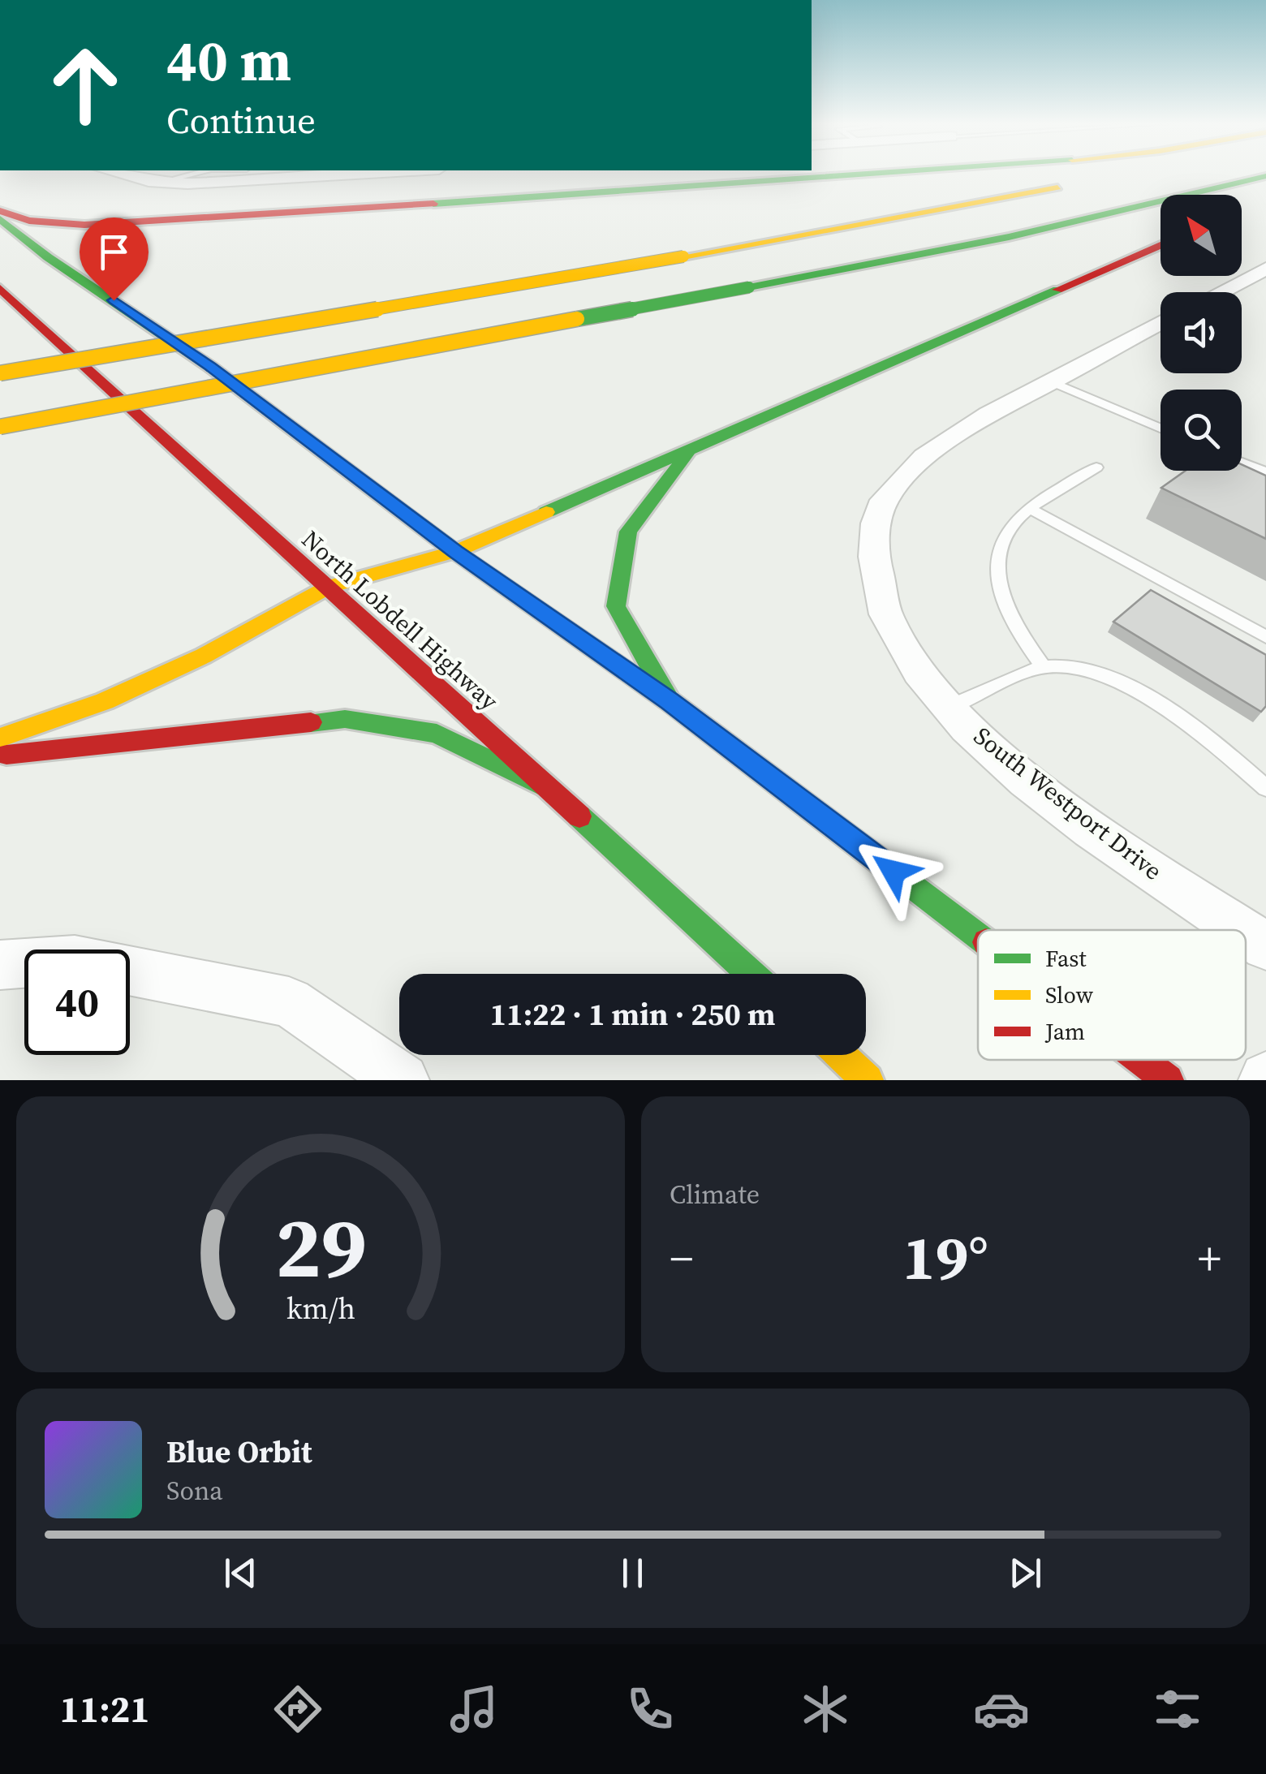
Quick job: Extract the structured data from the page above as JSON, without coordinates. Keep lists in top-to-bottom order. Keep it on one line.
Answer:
{"streets":{"main road":["North Lobdell Highway"],"street":["South Westport Drive"]},"legend":["Fast","Slow","Jam"],"north":"top left","page":{"turn":["40 m","Continue"],"limit":"40","trip":"11:22 · 1 min · 250 m","tile":"Climate","heat":["−","19°","+"],"song":["Blue Orbit","Sona"],"tabs":"11:21","gauge":["29","km/h"]}}
